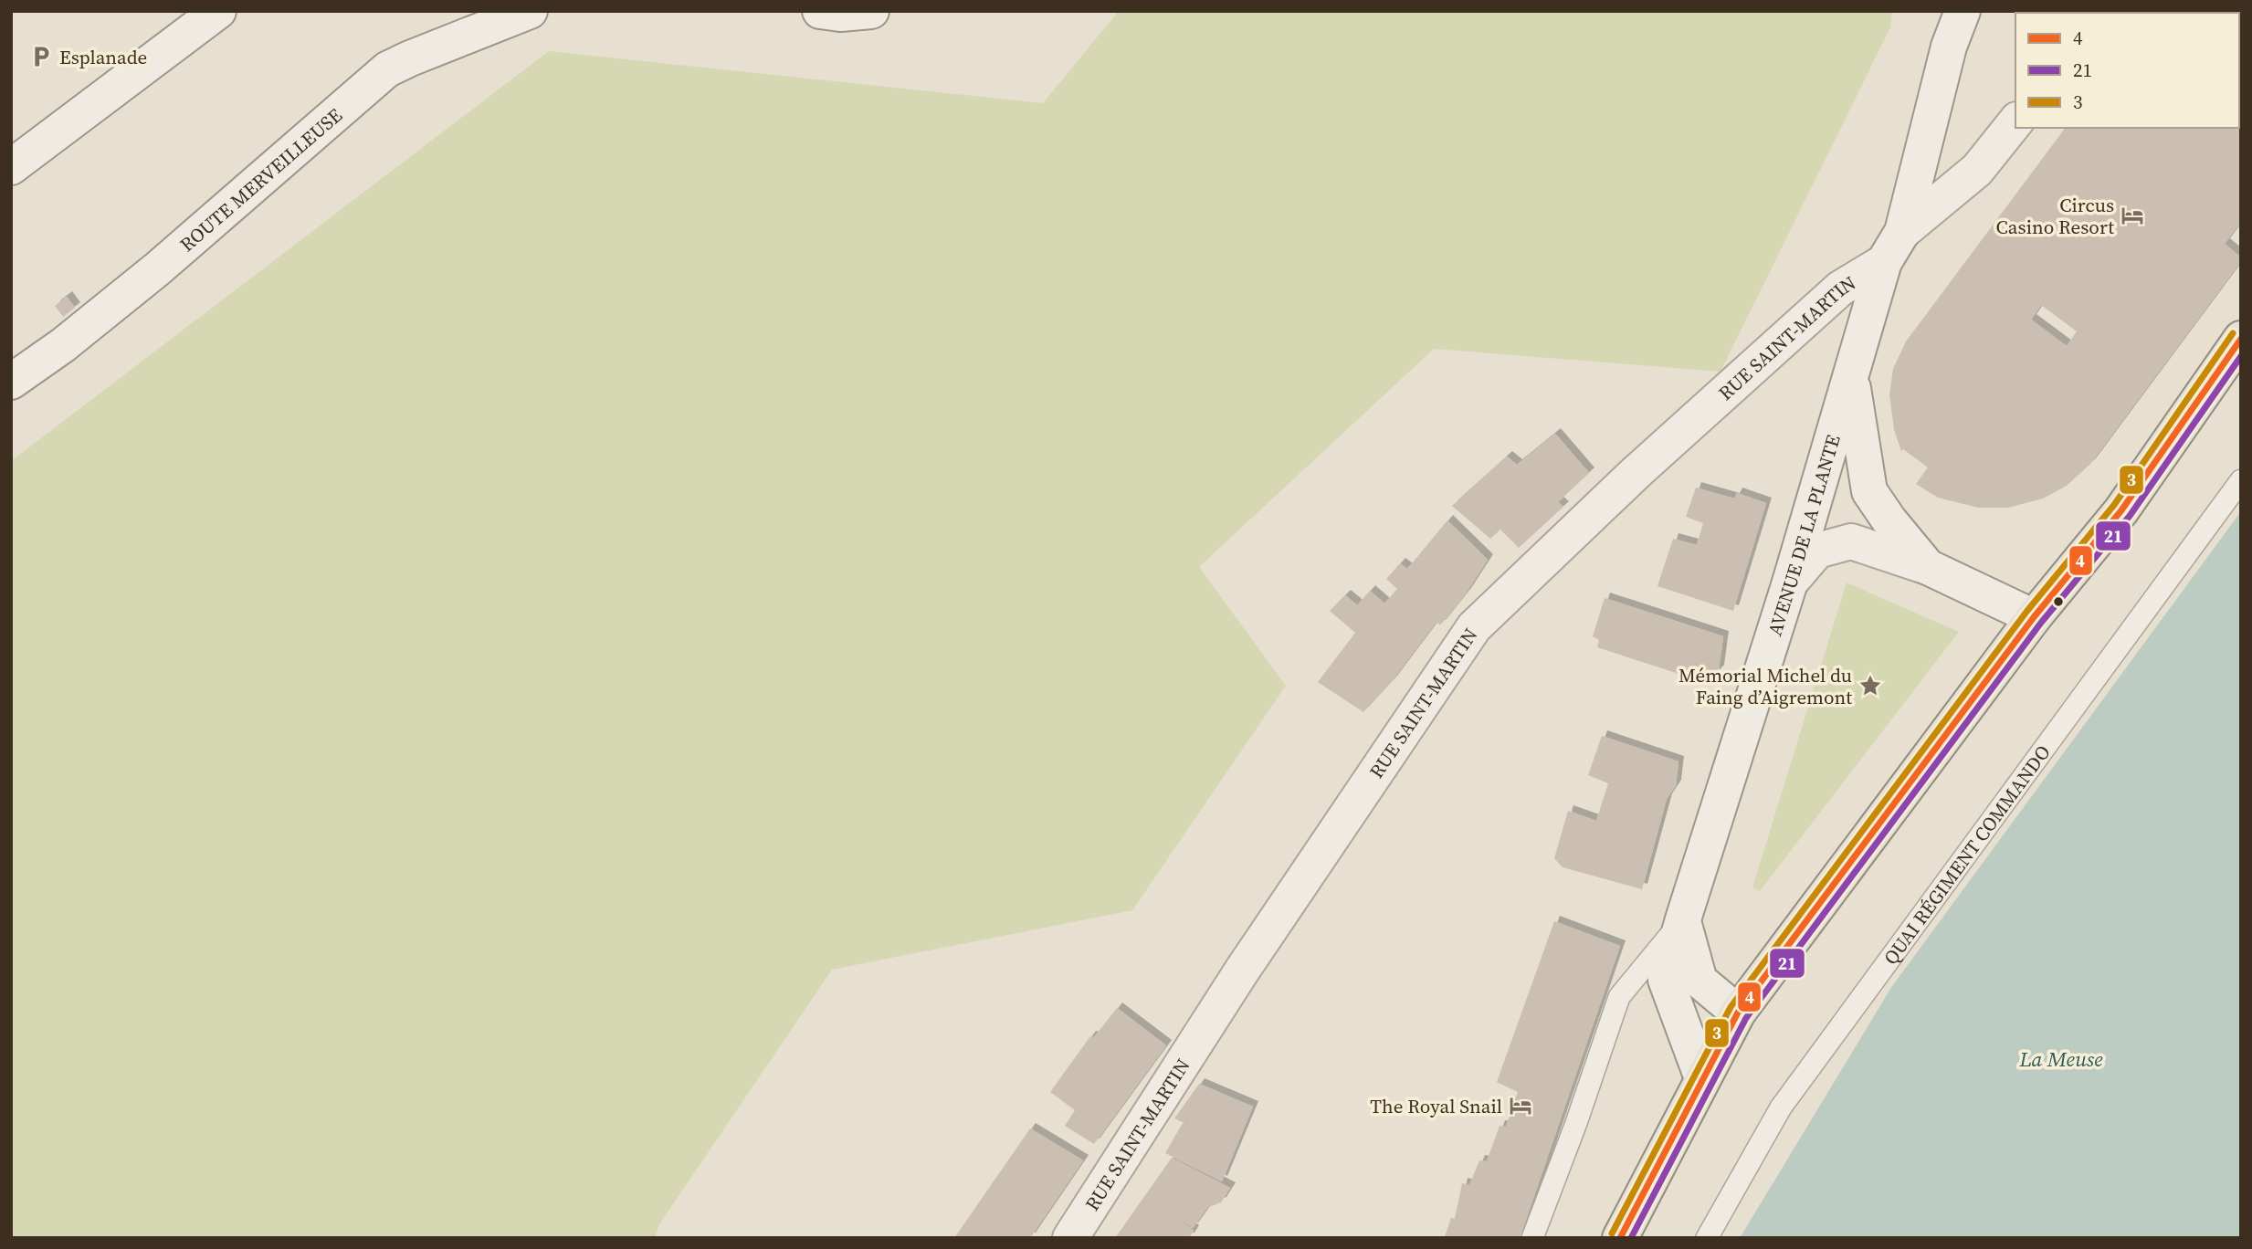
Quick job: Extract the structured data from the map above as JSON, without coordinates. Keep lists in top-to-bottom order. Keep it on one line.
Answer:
{"streets":{"main road":["ROUTE MERVEILLEUSE","RUE SAINT-MARTIN","AVENUE DE LA PLANTE"],"lane":["QUAI RÉGIMENT COMMANDO"]},"crossings":[["RUE SAINT-MARTIN","AVENUE DE LA PLANTE"]],"water":["La Meuse"],"places":{"parking":["Esplanade"],"hotel":["Circus Casino Resort","The Royal Snail"],"place":["Mémorial Michel du Faing d’Aigremont"]},"lines":["transit line 3","transit line 4","transit line 21"],"legend":["4","21","3"]}
